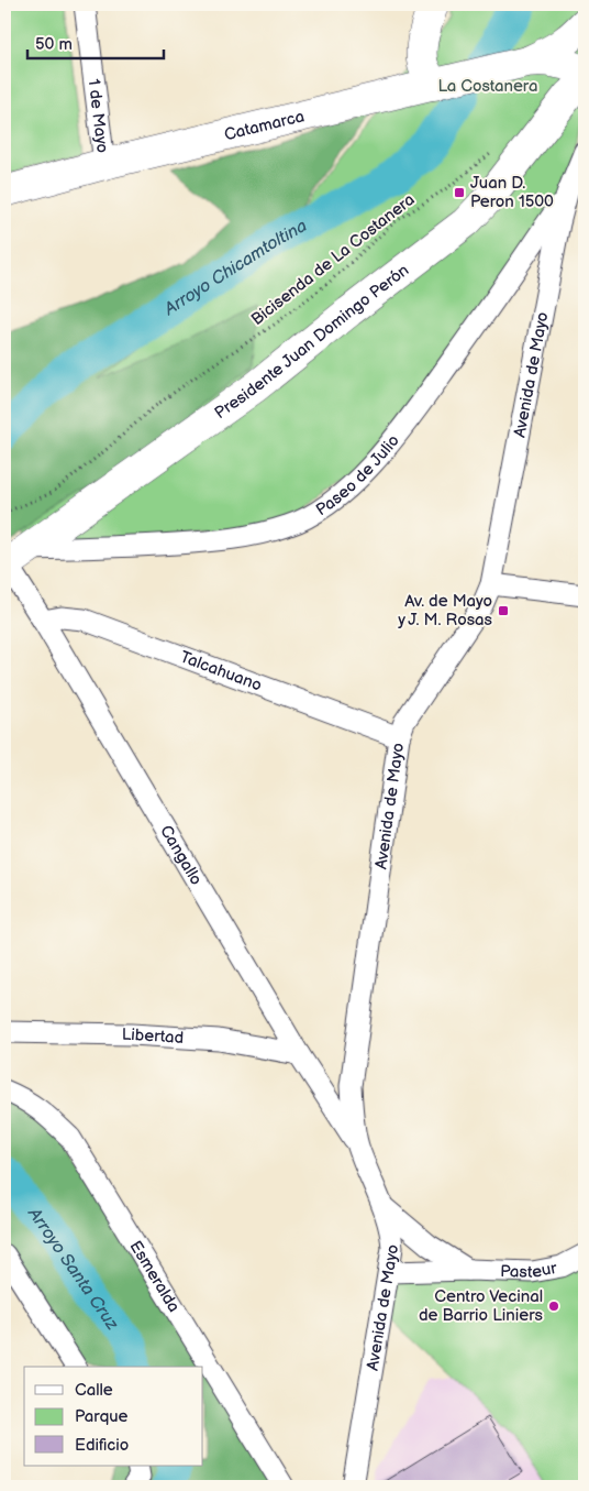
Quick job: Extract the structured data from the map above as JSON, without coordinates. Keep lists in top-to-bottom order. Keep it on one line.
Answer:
{"streets":{"street":["1 de Mayo","Catamarca","Presidente Juan Domingo Perón","Avenida de Mayo","Paseo de Julio","Talcahuano","Cangallo","Libertad","Pasteur","Esmeralda"],"path":["Bicisenda de La Costanera"]},"crossings":[["1 de Mayo","Catamarca"],["Presidente Juan Domingo Perón","Paseo de Julio"],["Presidente Juan Domingo Perón","Cangallo"],["Avenida de Mayo","Paseo de Julio"],["Avenida de Mayo","Talcahuano"],["Avenida de Mayo","Cangallo"],["Avenida de Mayo","Pasteur"],["Paseo de Julio","Cangallo"],["Talcahuano","Cangallo"],["Cangallo","Libertad"]],"water":["Arroyo Chicamtoltina","Arroyo Santa Cruz"],"parks":["La Costanera"],"places":{"transit":["Juan D. Peron 1500","Av. de Mayo y J. M. Rosas"],"other":["Centro Vecinal de Barrio Liniers"]},"legend":["Calle","Parque","Edificio"],"scale_bar":"50 m"}
